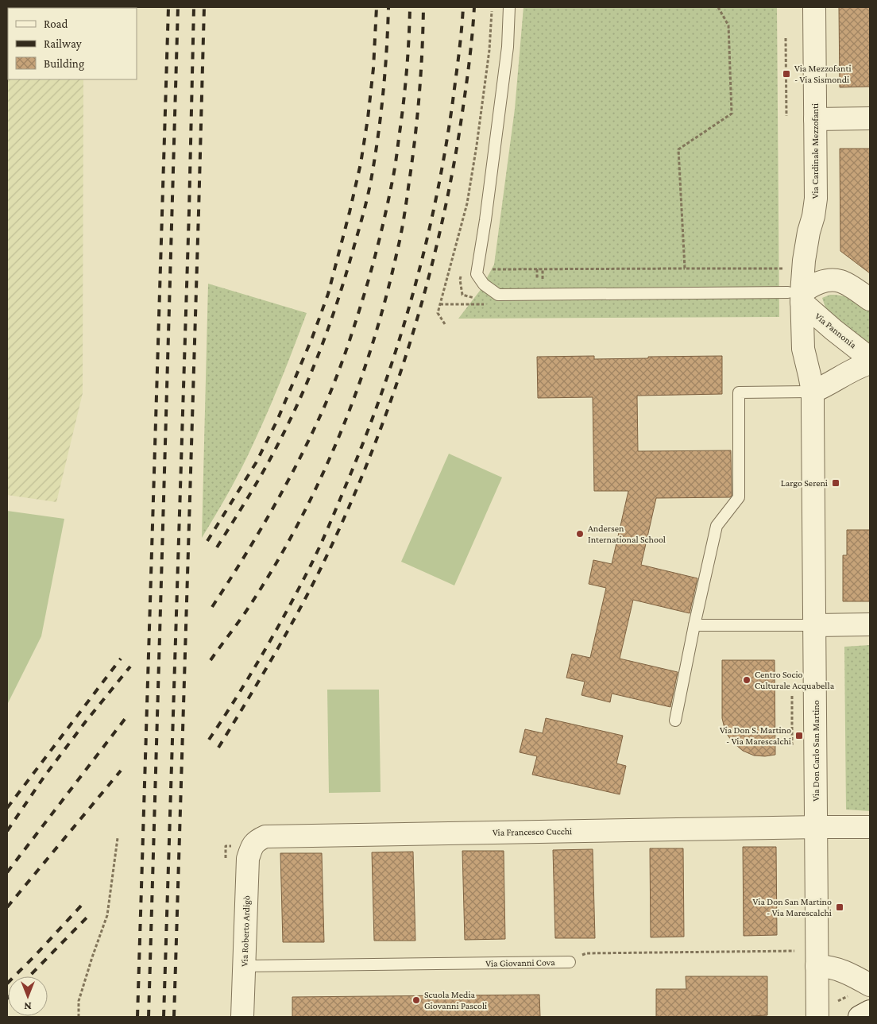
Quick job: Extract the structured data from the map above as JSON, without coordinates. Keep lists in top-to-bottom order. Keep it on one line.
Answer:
{"streets":{"street":["Via Cardinale Mezzofanti","Via Pannonia","Via Don Carlo San Martino","Via Francesco Cucchi","Via Roberto Ardigò"],"lane":["Via Giovanni Cova"]},"crossings":[["Via Cardinale Mezzofanti","Via Pannonia"],["Via Cardinale Mezzofanti","Via Don Carlo San Martino"],["Via Don Carlo San Martino","Via Francesco Cucchi"],["Via Francesco Cucchi","Via Roberto Ardigò"],["Via Roberto Ardigò","Via Giovanni Cova"]],"places":{"transit":["Via Mezzofanti - Via Sismondi","Largo Sereni","Via Don S. Martino - Via Marescalchi","Via Don San Martino - Via Marescalchi"],"other":["Andersen International School","Centro Socio Culturale Acquabella","Scuola Media Giovanni Pascoli"]},"legend":["Road","Railway","Building"],"north":"bottom"}
